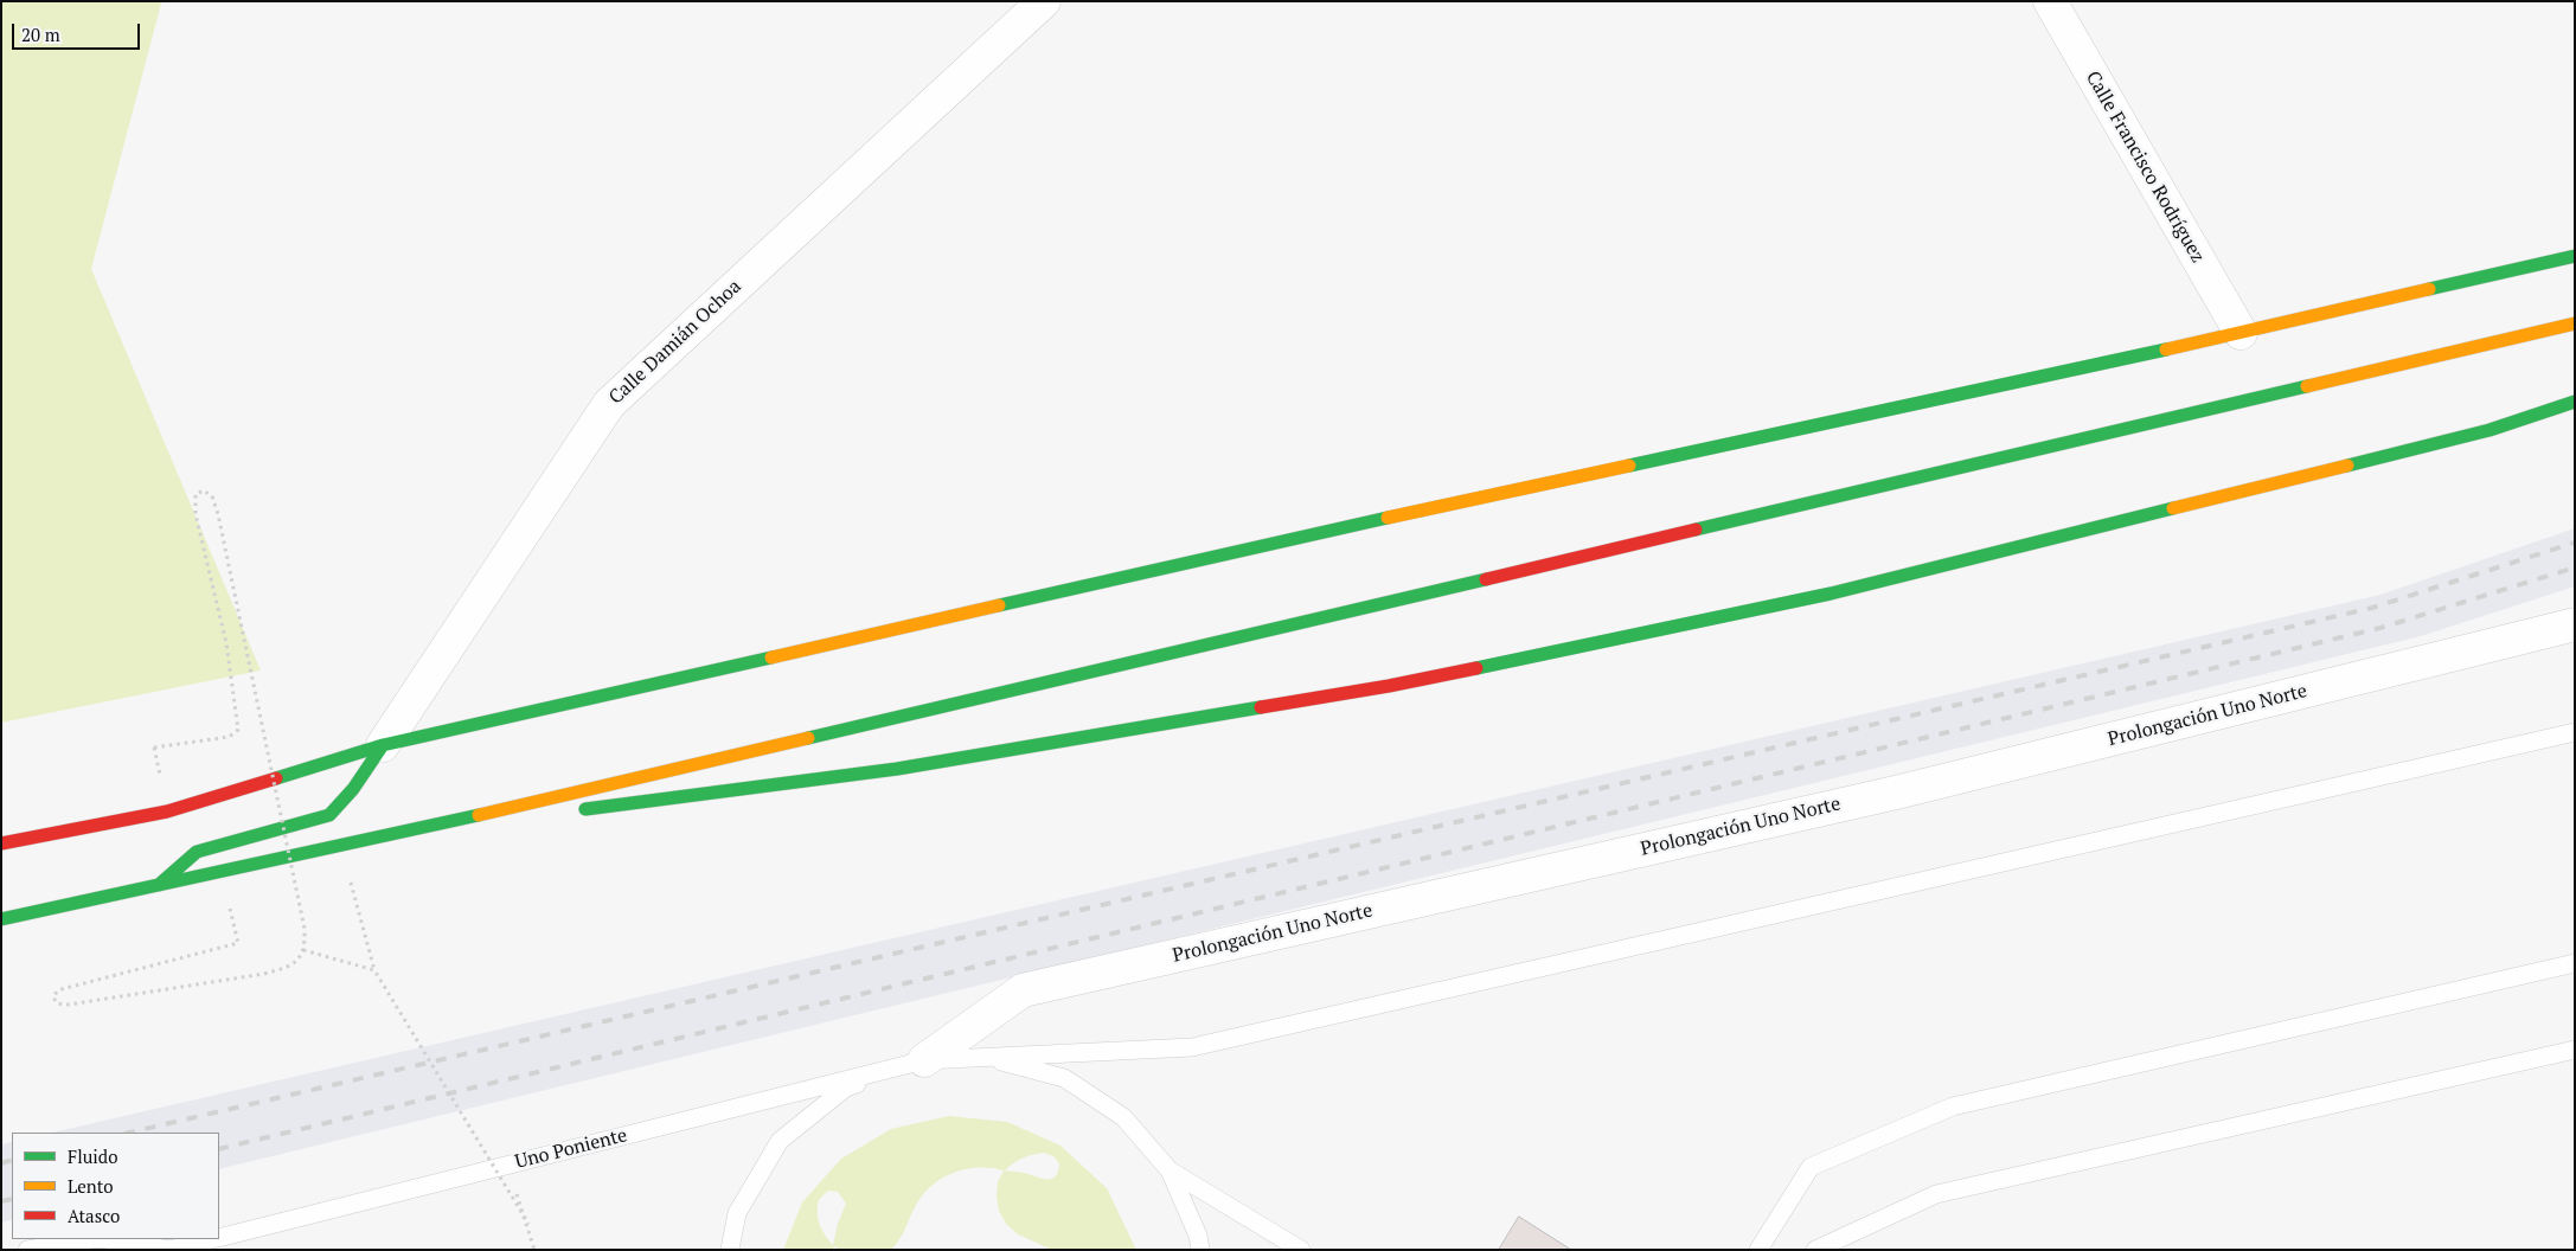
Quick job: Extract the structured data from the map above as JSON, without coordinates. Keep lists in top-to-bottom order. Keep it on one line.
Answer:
{"streets":{"street":["Calle Francisco Rodríguez","Calle Damián Ochoa","Prolongación Uno Norte"],"lane":["Uno Poniente"]},"crossings":[["Prolongación Uno Norte","Uno Poniente"]],"legend":["Fluido","Lento","Atasco"],"scale_bar":"20 m"}
